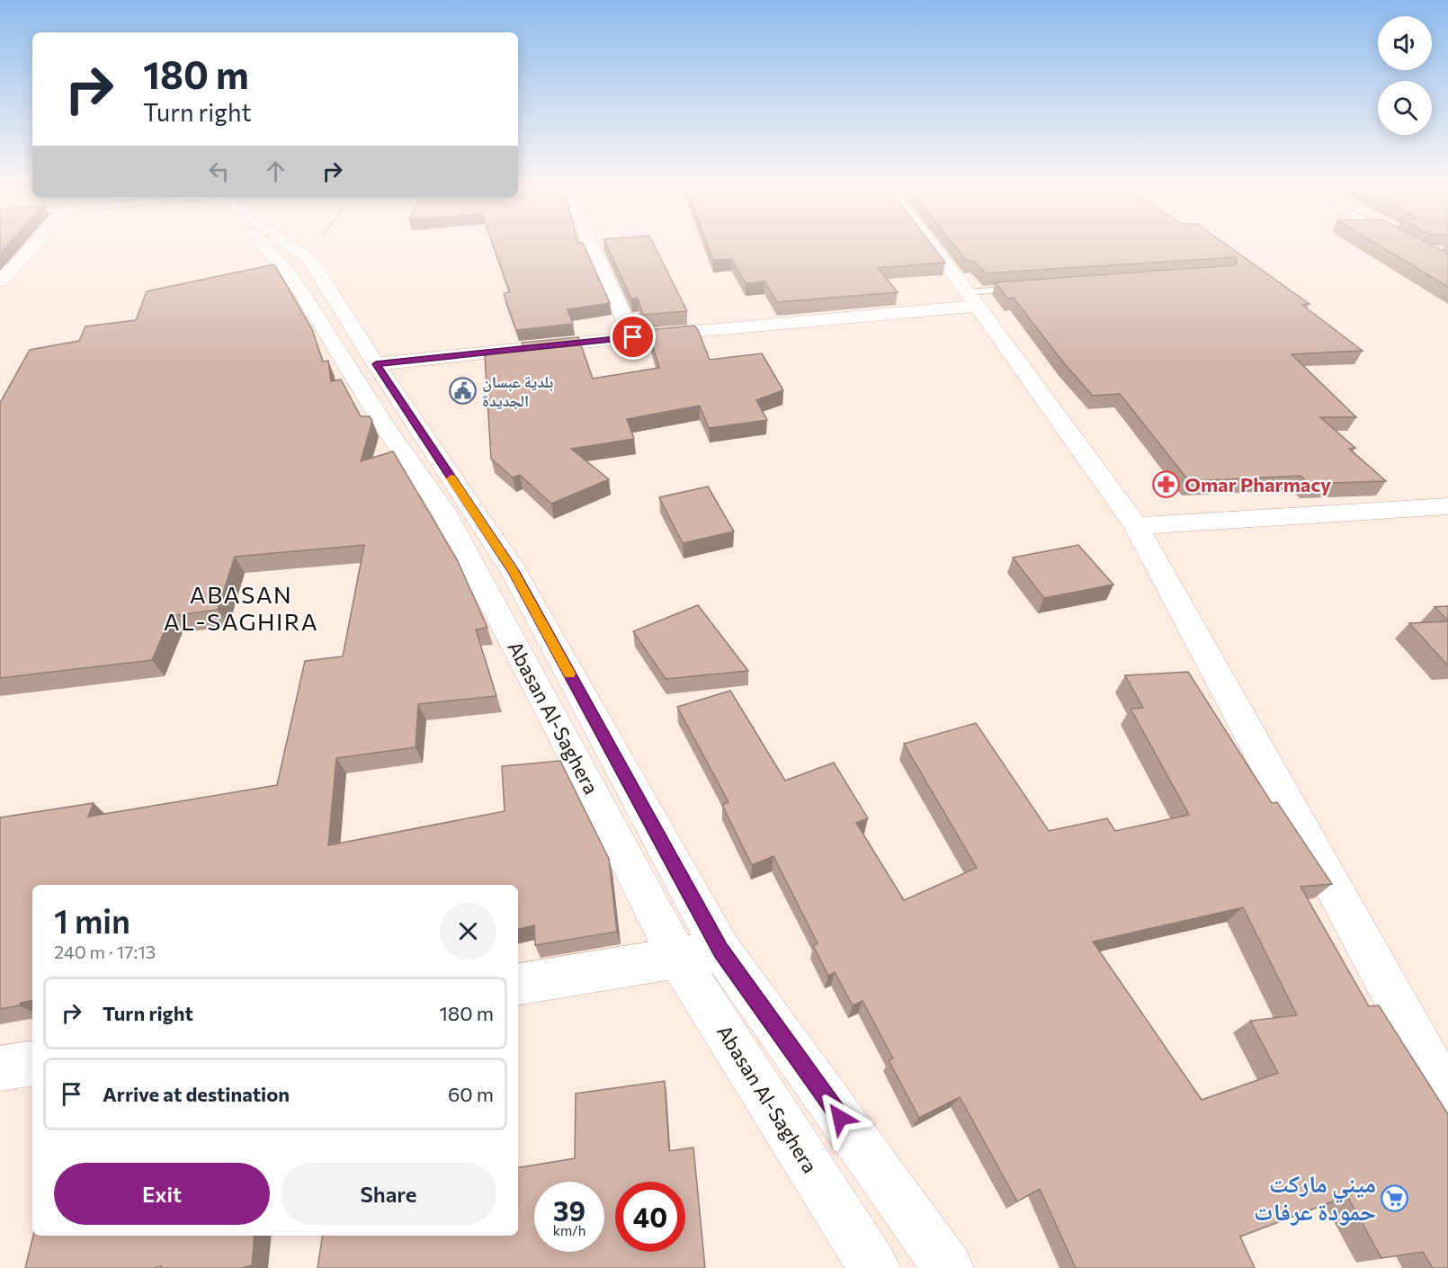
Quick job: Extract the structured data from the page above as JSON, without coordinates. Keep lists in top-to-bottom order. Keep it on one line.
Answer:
{"streets":{"street":["Abasan Al-Saghera"]},"districts":["ABASAN AL-SAGHIRA"],"places":{"public building":["بلدية عبسان الجديدة"],"pharmacy":["Omar Pharmacy"],"supermarket":["ميني ماركت حمودة عرفات"]},"page":{"turn":["180 m","Turn right"],"heading":["1 min","240 m · 17:13"],"list":[{"name":"Turn right","value":"180 m"},{"name":"Arrive at destination","value":"60 m"}],"buttons":["Exit","Share"],"speed":"39 km/h","limit":"40"}}
